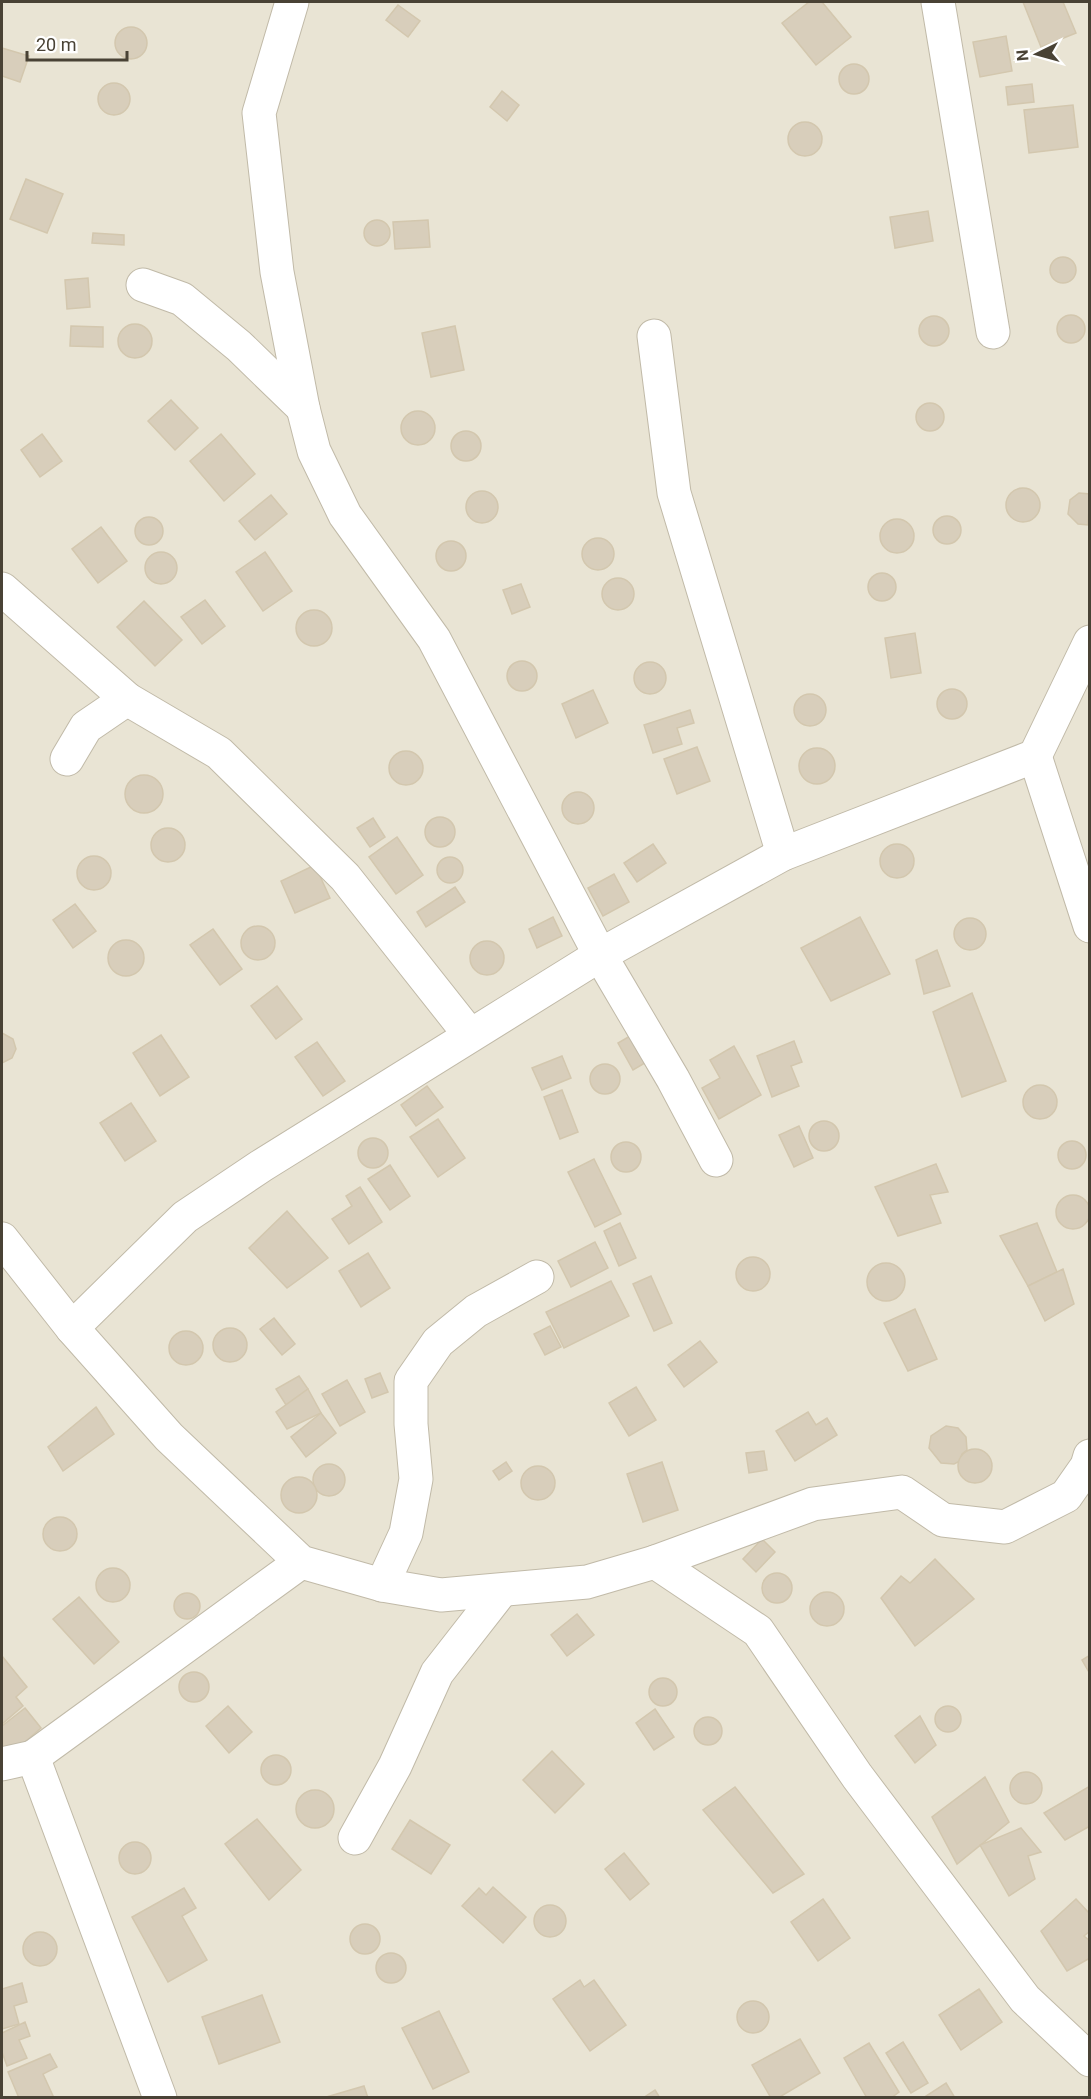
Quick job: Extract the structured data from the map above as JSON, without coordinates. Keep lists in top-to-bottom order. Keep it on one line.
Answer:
{"scale_bar":"20 m","north":"left"}
